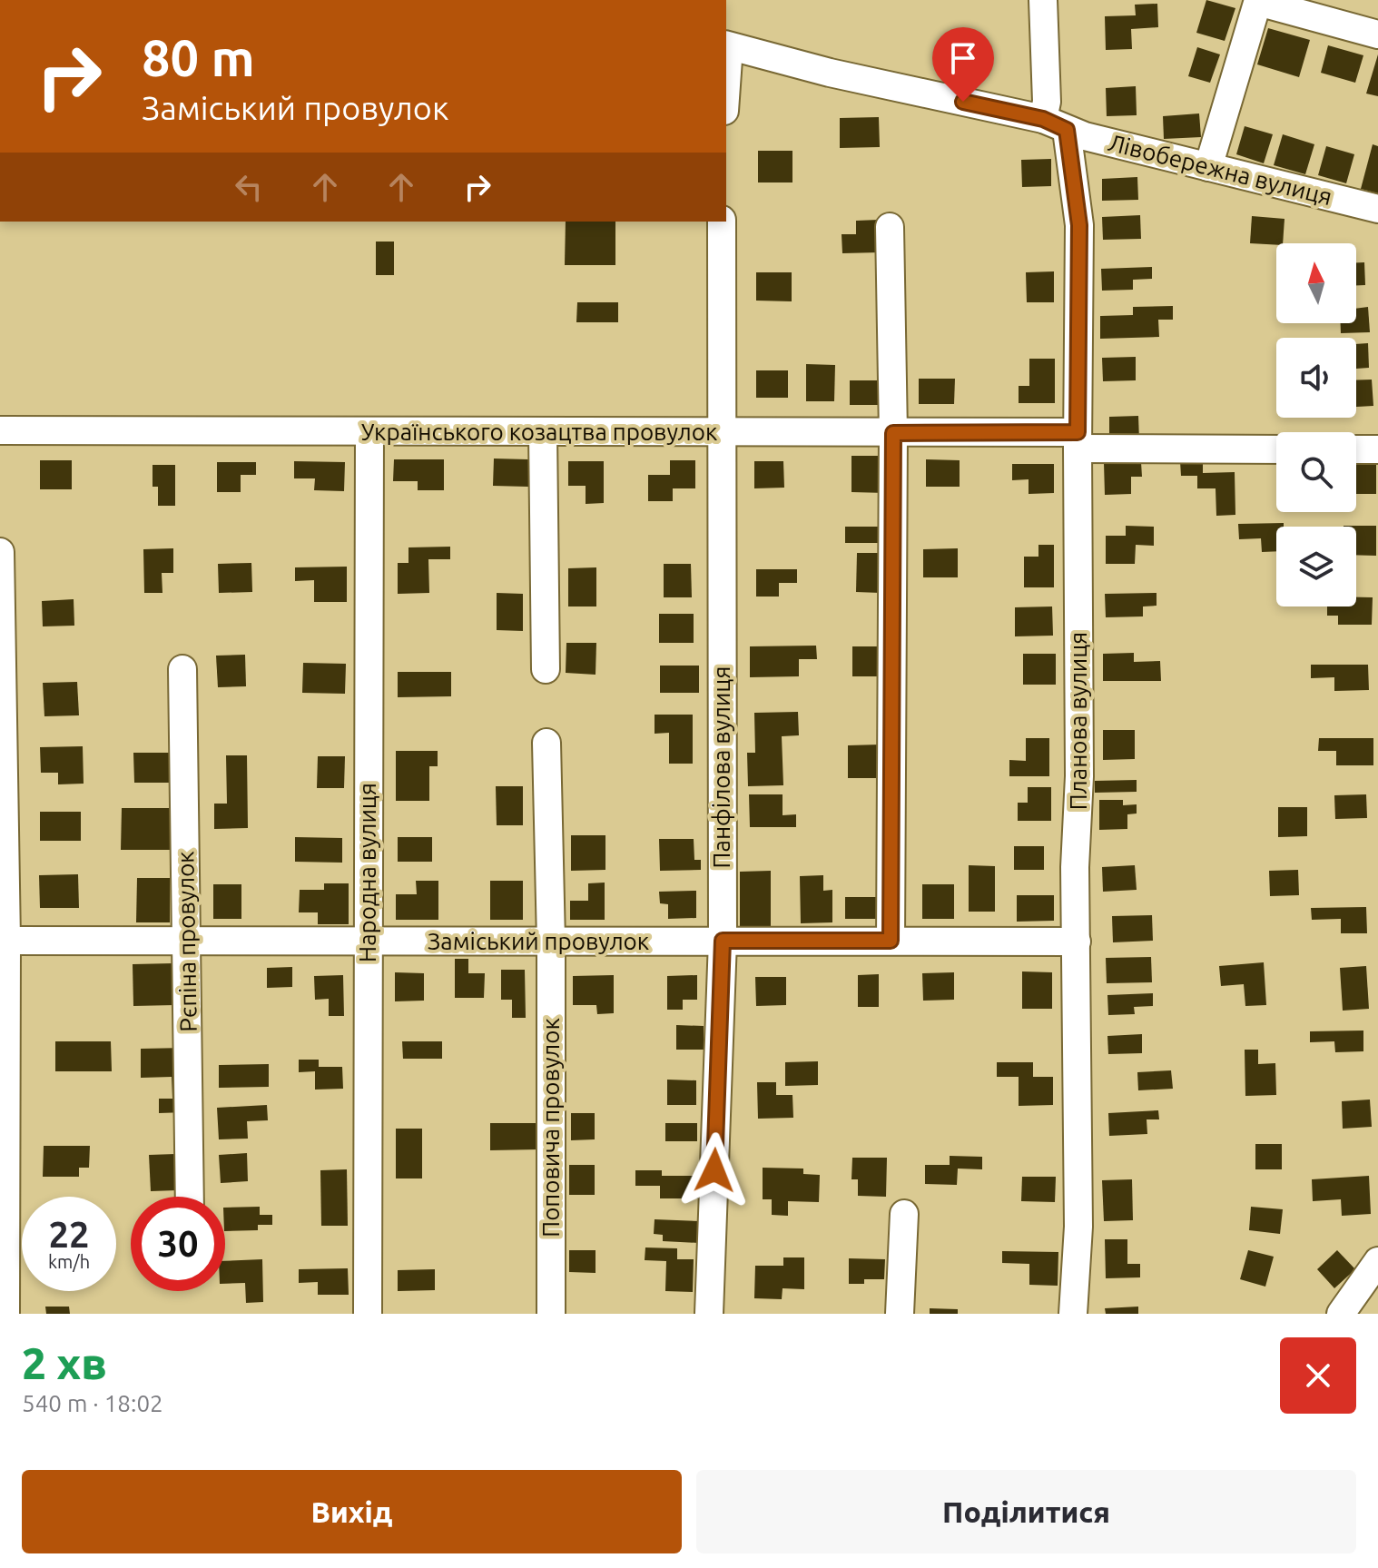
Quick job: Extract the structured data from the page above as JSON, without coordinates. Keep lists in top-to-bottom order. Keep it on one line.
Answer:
{"streets":{"street":["Лівобережна вулиця","Українського козацтва провулок","Планова вулиця","Панфілова вулиця","Народна вулиця","Рєпіна провулок","Заміський провулок","Поповича провулок"]},"crossings":[["Лівобережна вулиця","Планова вулиця"],["Українського козацтва провулок","Планова вулиця"],["Українського козацтва провулок","Панфілова вулиця"],["Українського козацтва провулок","Народна вулиця"],["Планова вулиця","Заміський провулок"],["Панфілова вулиця","Заміський провулок"],["Народна вулиця","Заміський провулок"],["Рєпіна провулок","Заміський провулок"],["Заміський провулок","Поповича провулок"]],"north":"top","page":{"turn":["80 m","Заміський провулок"],"speed":"22 km/h","limit":"30","heading":["2 хв","540 m · 18:02"],"buttons":["Вихід","Поділитися"]}}
